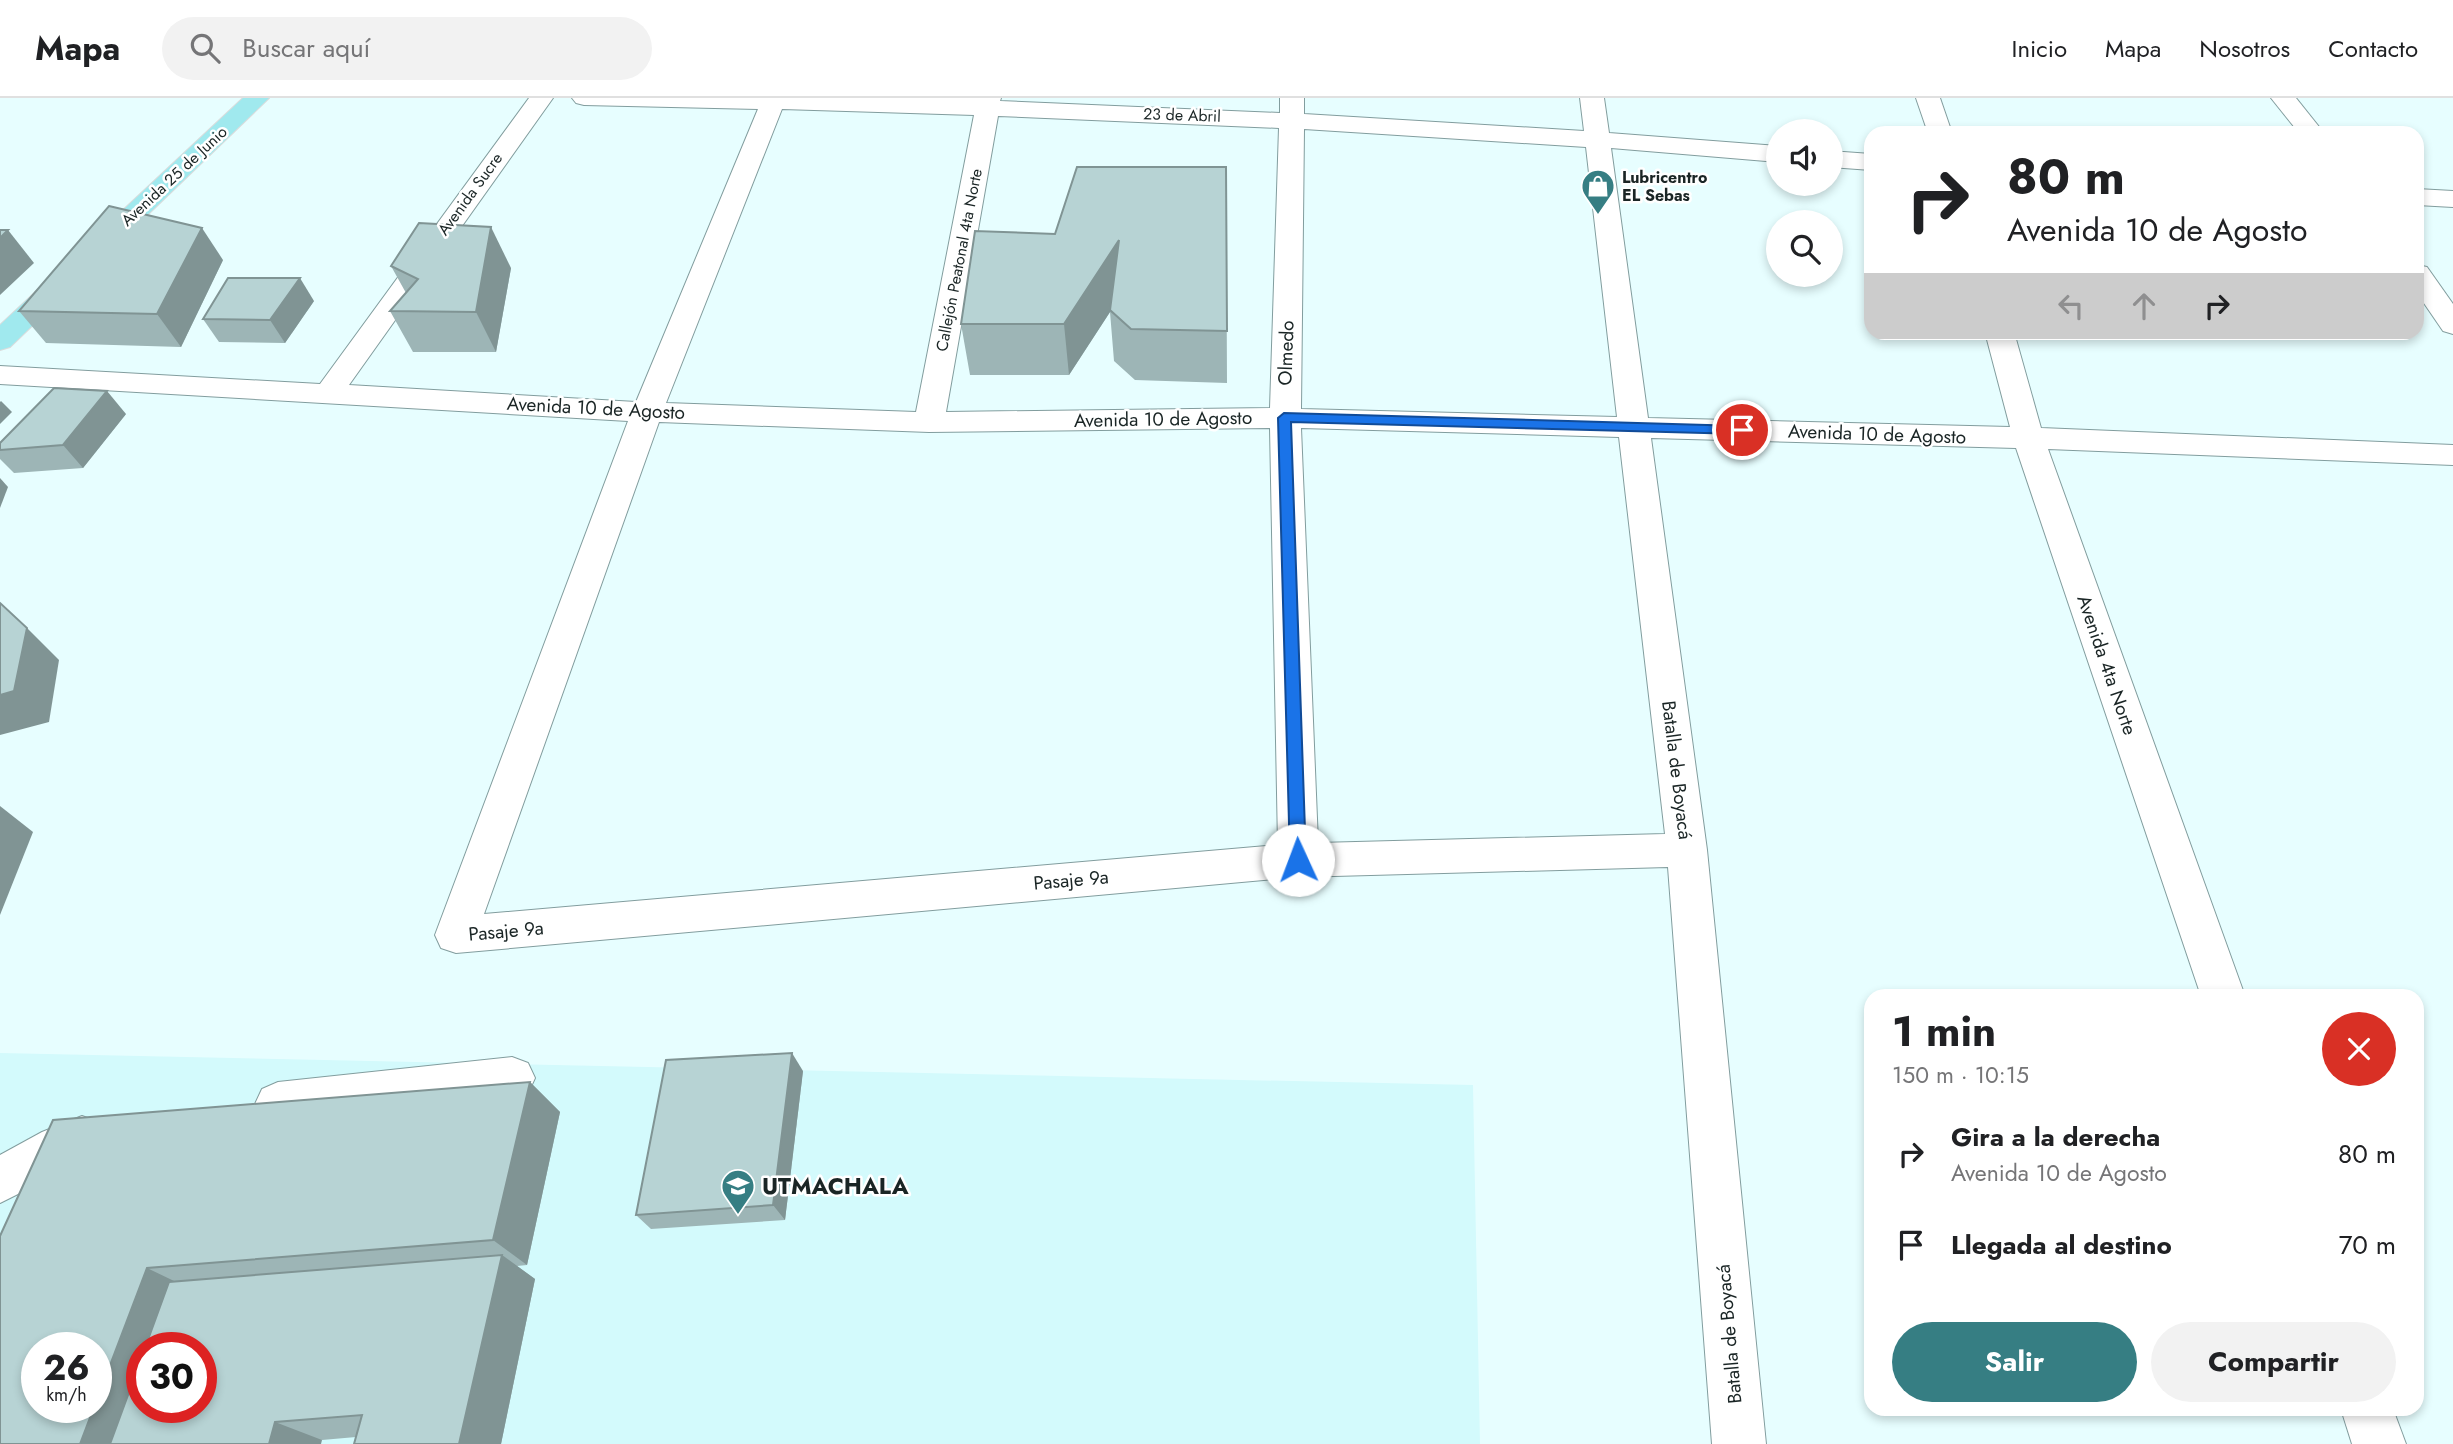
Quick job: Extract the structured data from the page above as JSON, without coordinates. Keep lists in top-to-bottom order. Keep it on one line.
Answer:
{"streets":{"main road":["Avenida 25 de Junio"],"street":["23 de Abril","Avenida Sucre","Callejón Peatonal 4ta Norte","Olmedo","Avenida 10 de Agosto","Avenida 4ta Norte","Batalla de Boyacá","Pasaje 9a"]},"crossings":[["23 de Abril","Callejón Peatonal 4ta Norte"],["23 de Abril","Olmedo"],["23 de Abril","Batalla de Boyacá"],["Avenida Sucre","Avenida 10 de Agosto"],["Callejón Peatonal 4ta Norte","Avenida 10 de Agosto"],["Olmedo","Avenida 10 de Agosto"],["Olmedo","Pasaje 9a"],["Avenida 10 de Agosto","Avenida 4ta Norte"],["Avenida 10 de Agosto","Batalla de Boyacá"],["Avenida 10 de Agosto","Pasaje 9a"],["Batalla de Boyacá","Pasaje 9a"]],"places":{"shop":["Lubricentro EL Sebas"],"school or university":["UTMACHALA"]},"page":{"header":"Mapa","search":"Buscar aquí","nav":["Inicio","Mapa","Nosotros","Contacto"],"turn":["80 m","Avenida 10 de Agosto"],"heading":["1 min","150 m · 10:15"],"list":[{"name":"Gira a la derecha","note":"Avenida 10 de Agosto","value":"80 m"},{"name":"Llegada al destino","value":"70 m"}],"buttons":["Salir","Compartir"],"speed":"26 km/h","limit":"30"}}
